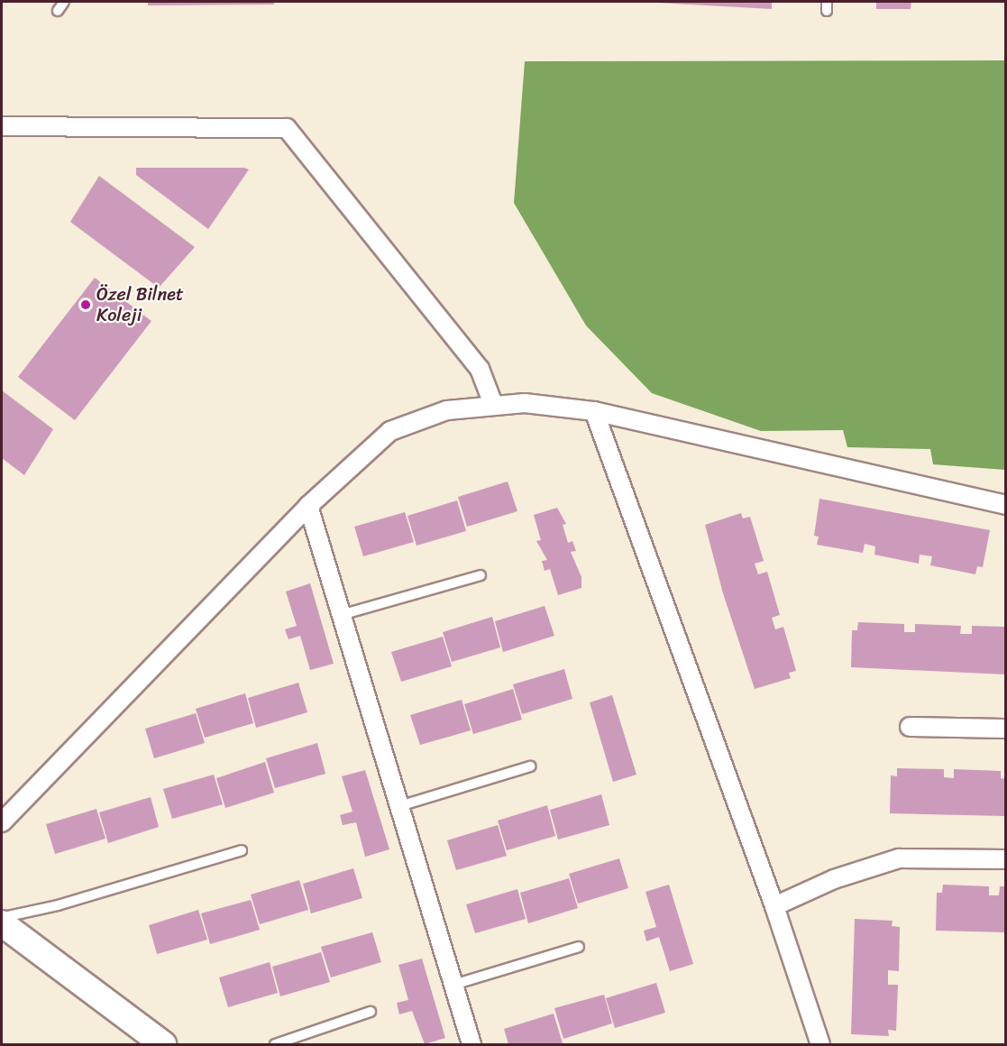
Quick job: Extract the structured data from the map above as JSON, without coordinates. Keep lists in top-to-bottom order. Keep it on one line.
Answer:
{"places":["Özel Bilnet Koleji"]}
